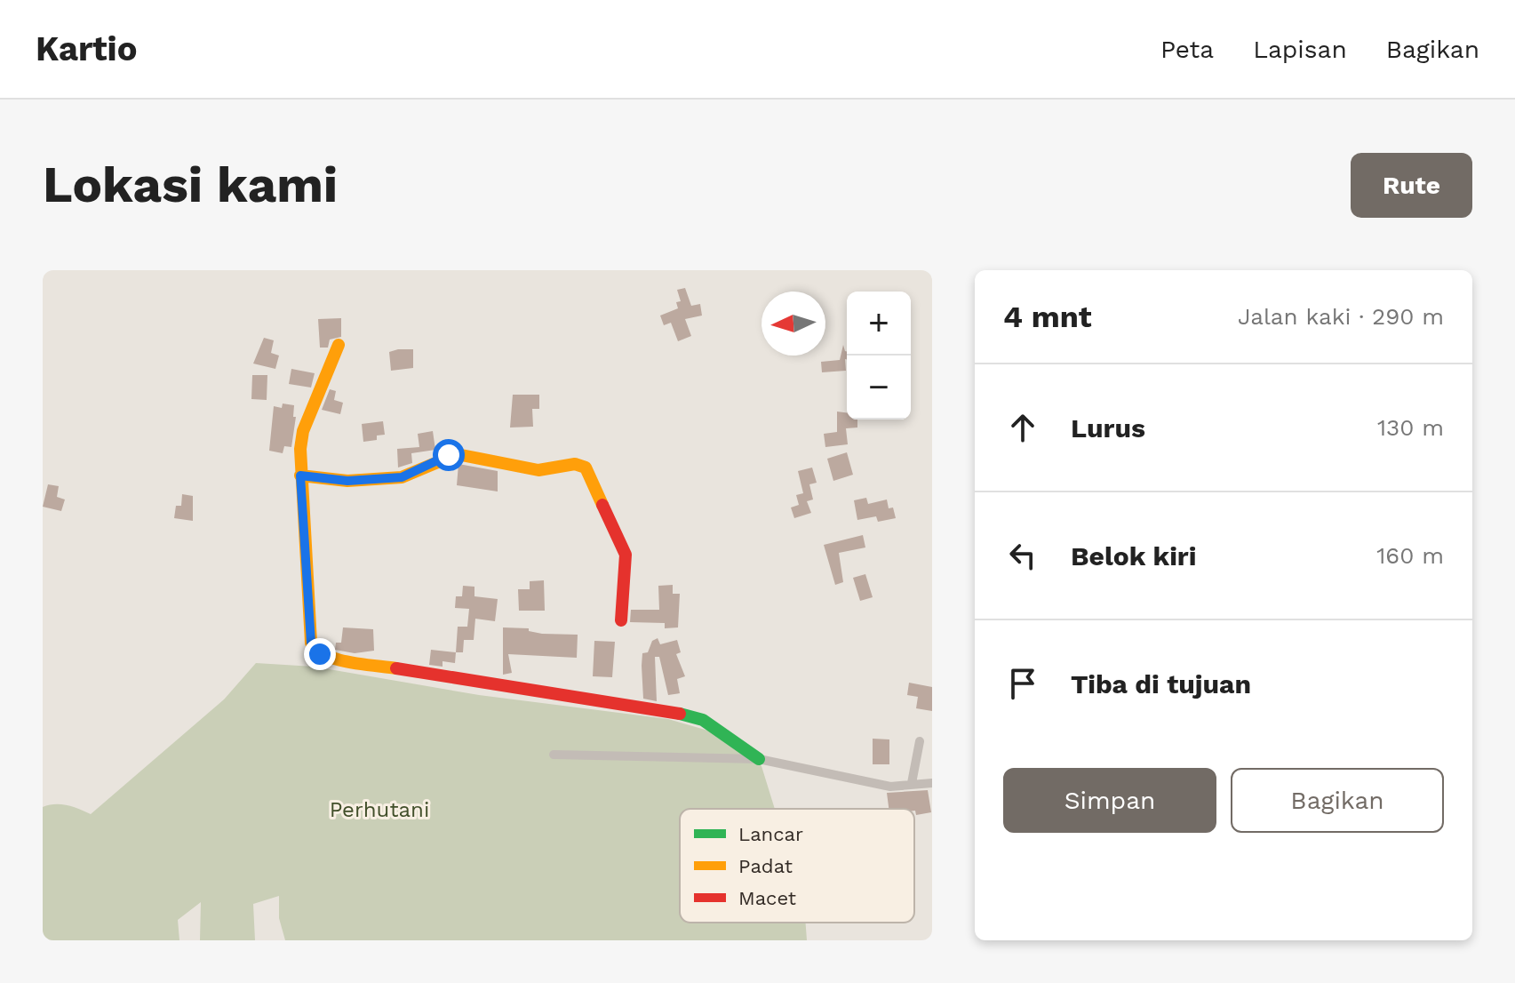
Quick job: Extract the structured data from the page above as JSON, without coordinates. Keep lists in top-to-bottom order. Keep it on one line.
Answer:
{"parks":["Perhutani"],"legend":["Lancar","Padat","Macet"],"north":"left","page":{"header":"Kartio","nav":["Peta","Lapisan","Bagikan"],"buttons":["Rute",["Simpan","Bagikan"]],"title":"Lokasi kami","heading":["4 mnt","Jalan kaki · 290 m"],"map_buttons":["+","−"],"list":[["Lurus","130 m"],["Belok kiri","160 m"],"Tiba di tujuan"]}}
